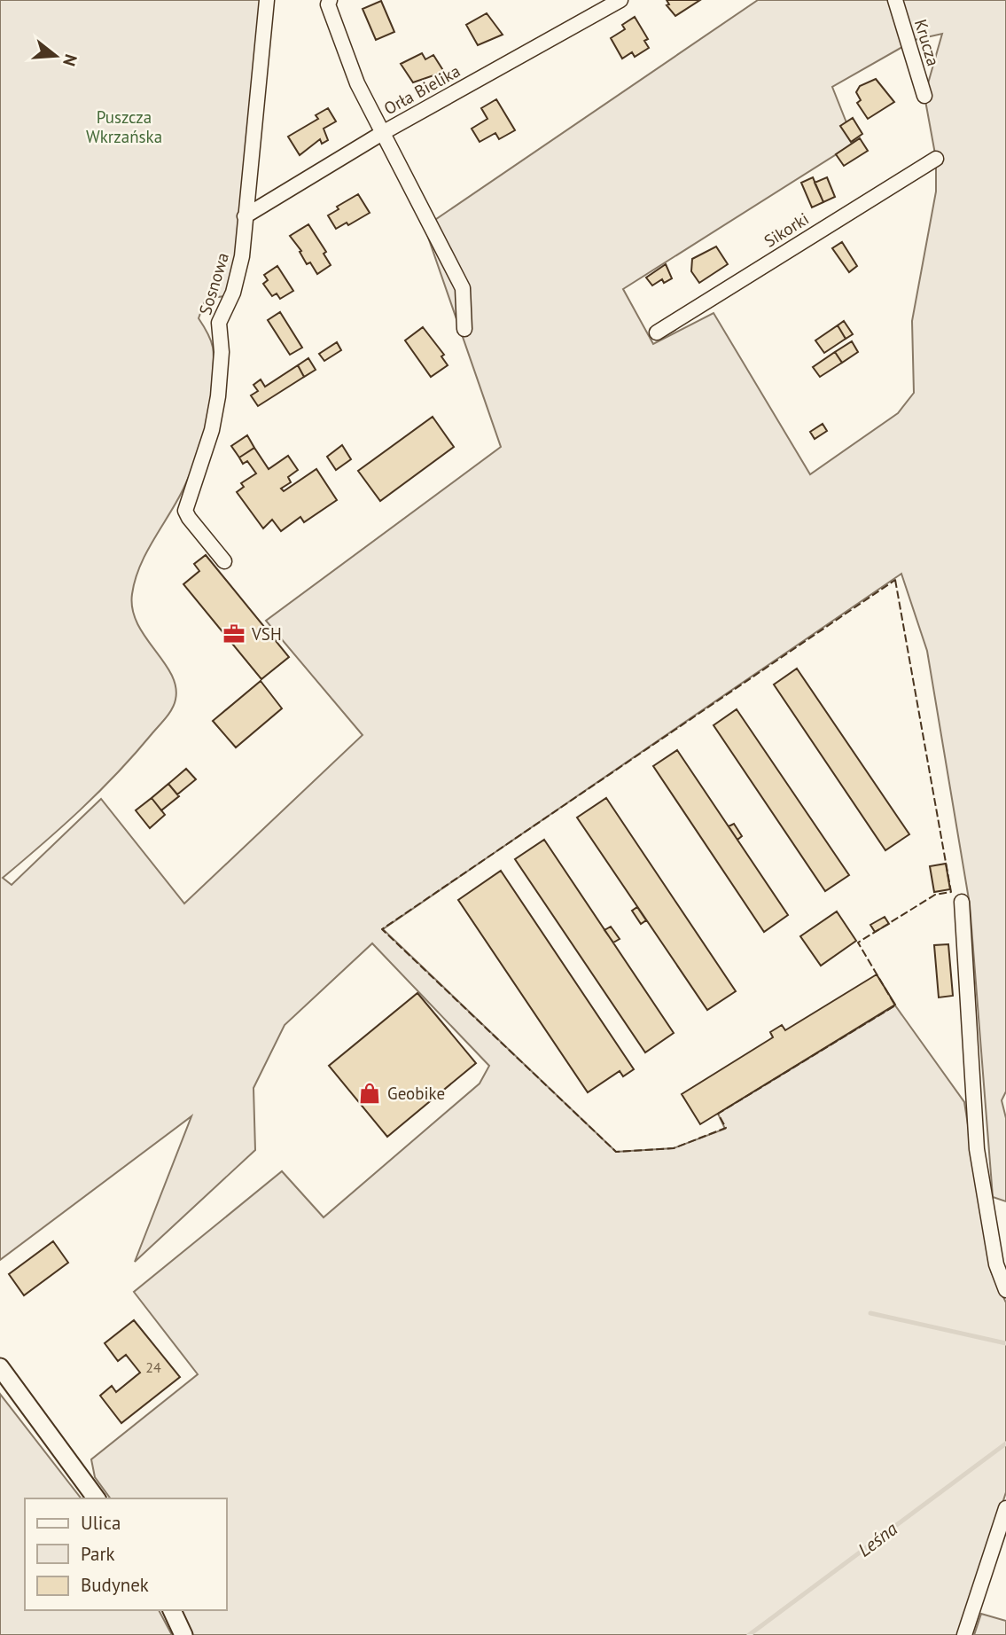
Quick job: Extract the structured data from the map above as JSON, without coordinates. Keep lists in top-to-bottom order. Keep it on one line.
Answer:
{"streets":{"street":["Krucza","Orła Bielika","Sikorki","Sosnowa"]},"crossings":[["Orła Bielika","Sosnowa"]],"water":["Leśna"],"parks":["Puszcza Wkrzańska"],"places":{"office":["VSH"],"shop":["Geobike"]},"house_numbers":["24"],"legend":["Ulica","Park","Budynek"],"north":"right"}
